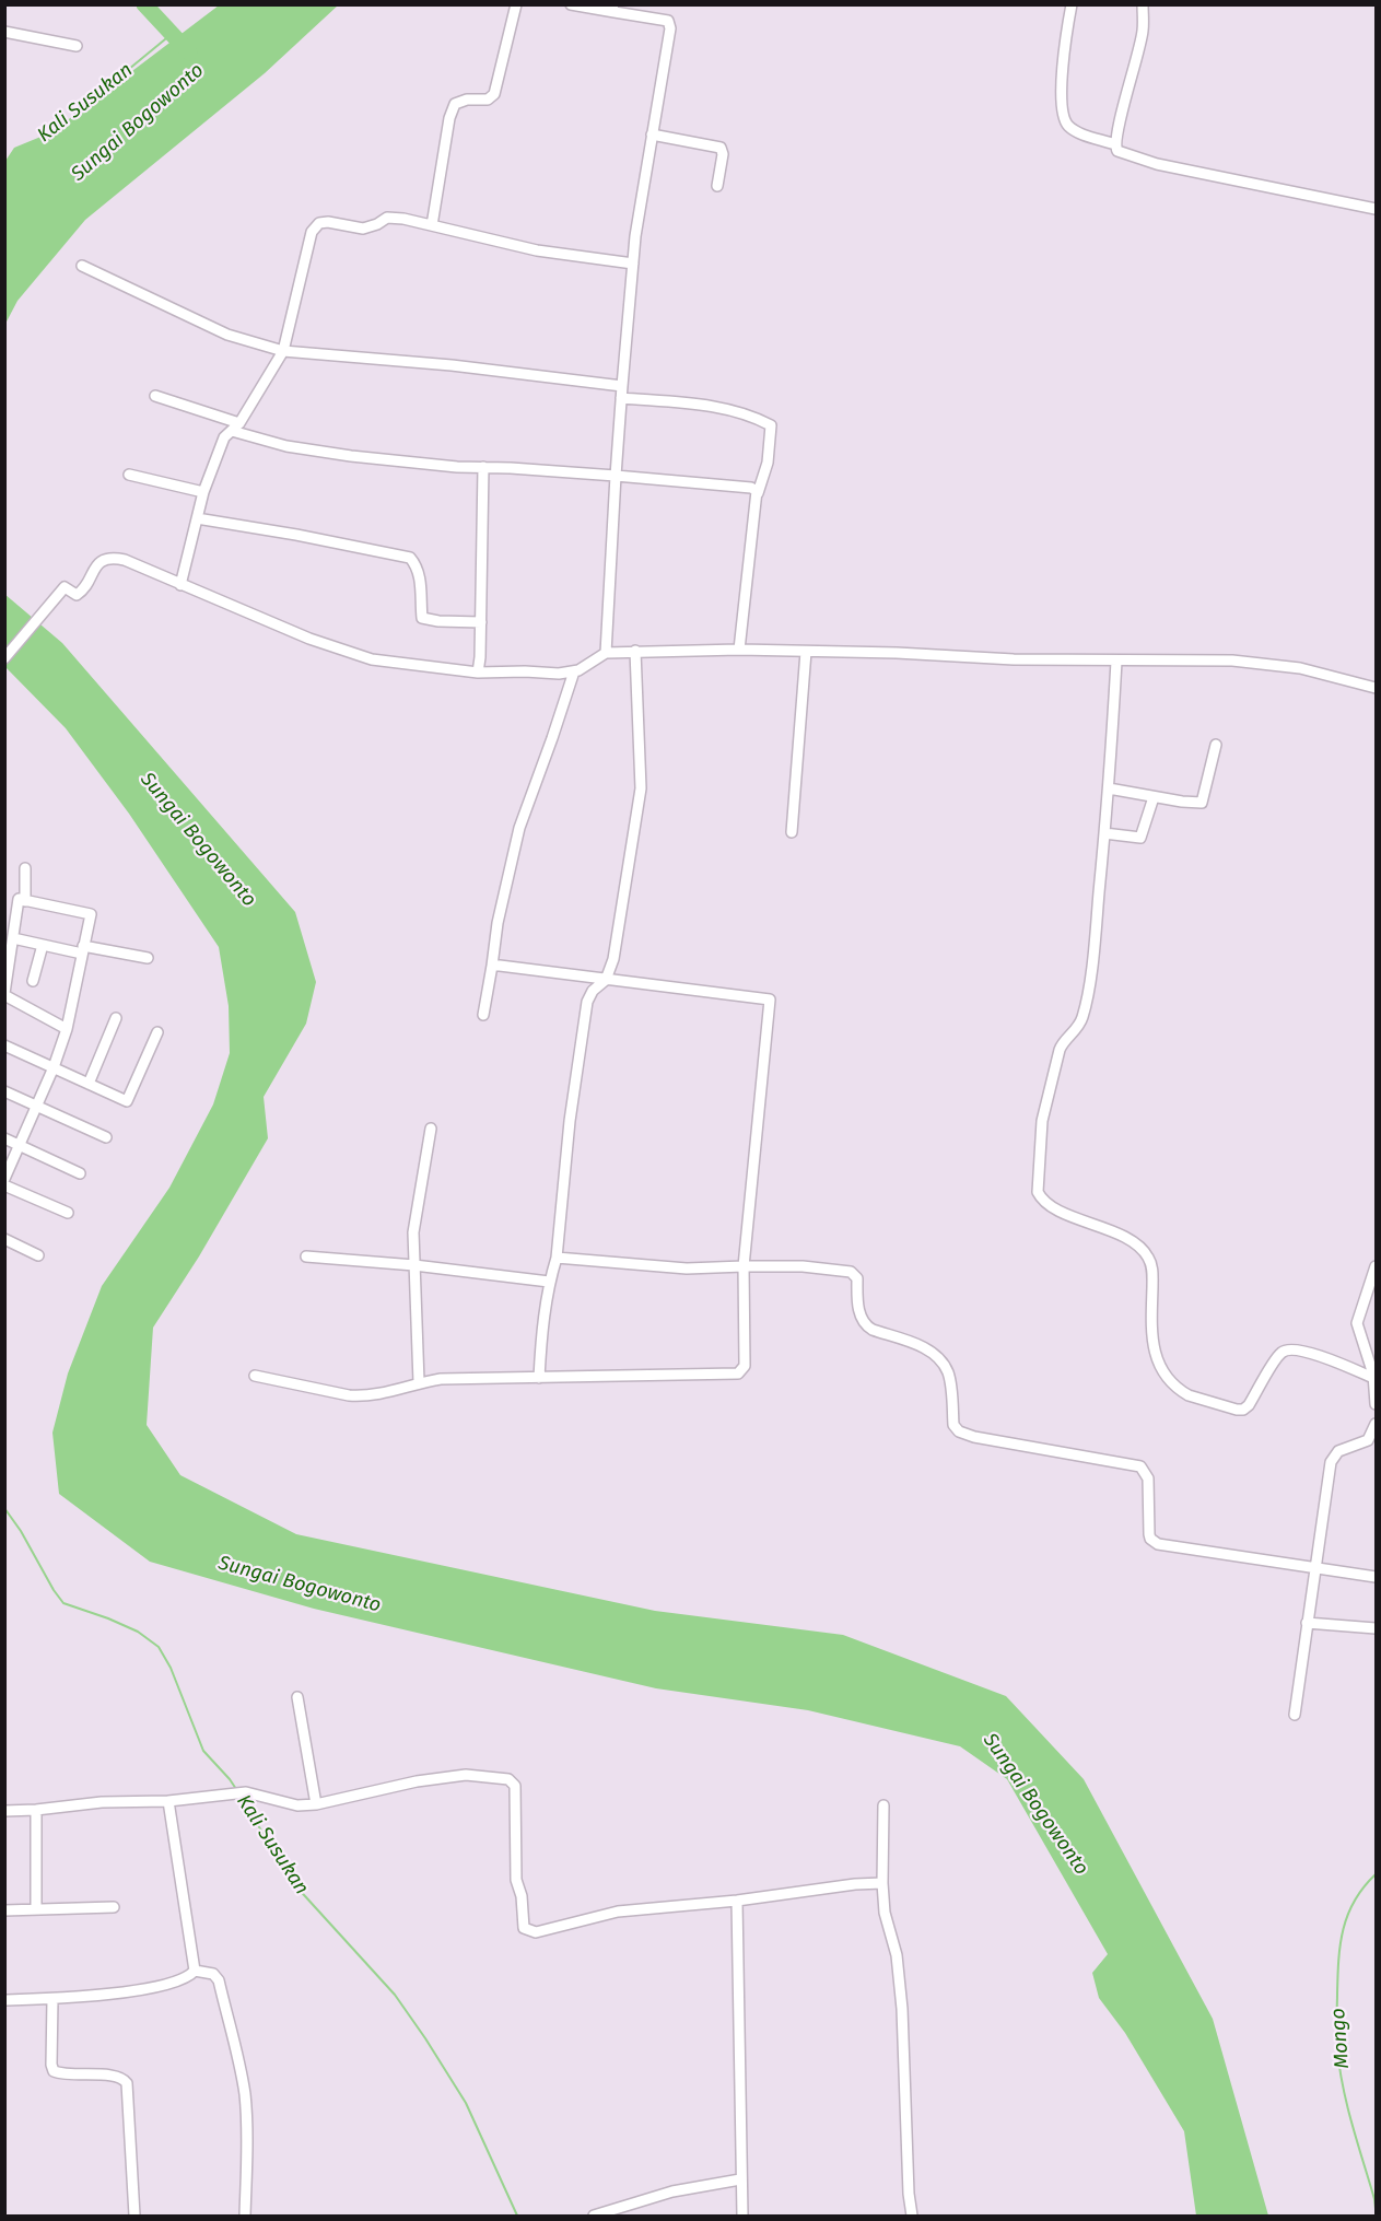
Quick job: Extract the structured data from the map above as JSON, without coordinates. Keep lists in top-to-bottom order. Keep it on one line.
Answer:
{"water":["Kali Susukan","Sungai Bogowonto","Mongo"]}
